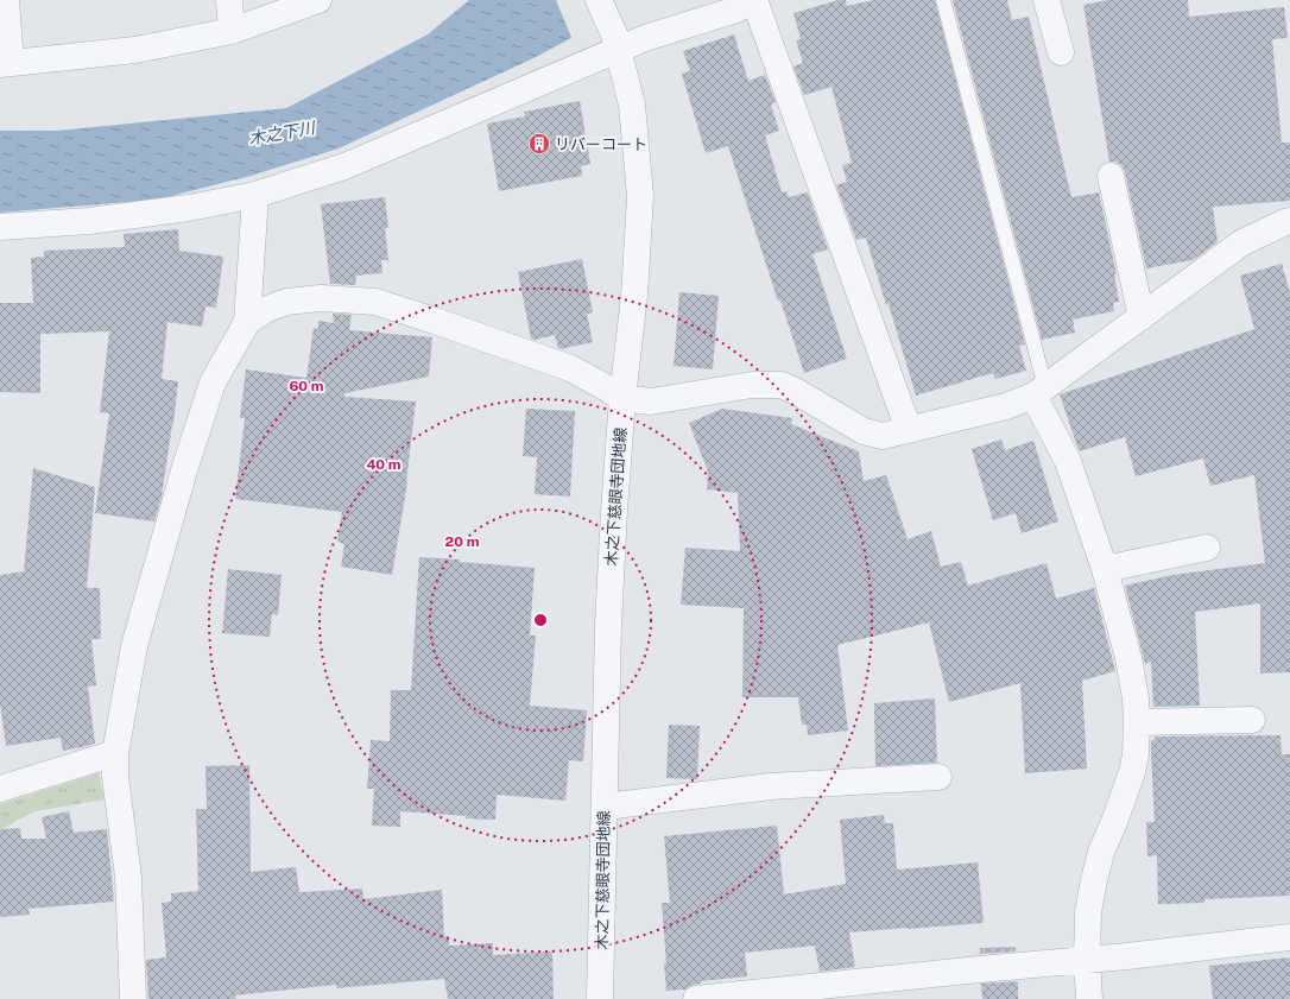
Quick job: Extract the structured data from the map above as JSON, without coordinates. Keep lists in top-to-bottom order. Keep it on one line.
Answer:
{"streets":{"street":["木之下慈眼寺団地線"]},"water":["木之下川"],"places":{"building":["リバーコート"]},"rings":["60 m","40 m","20 m"]}
